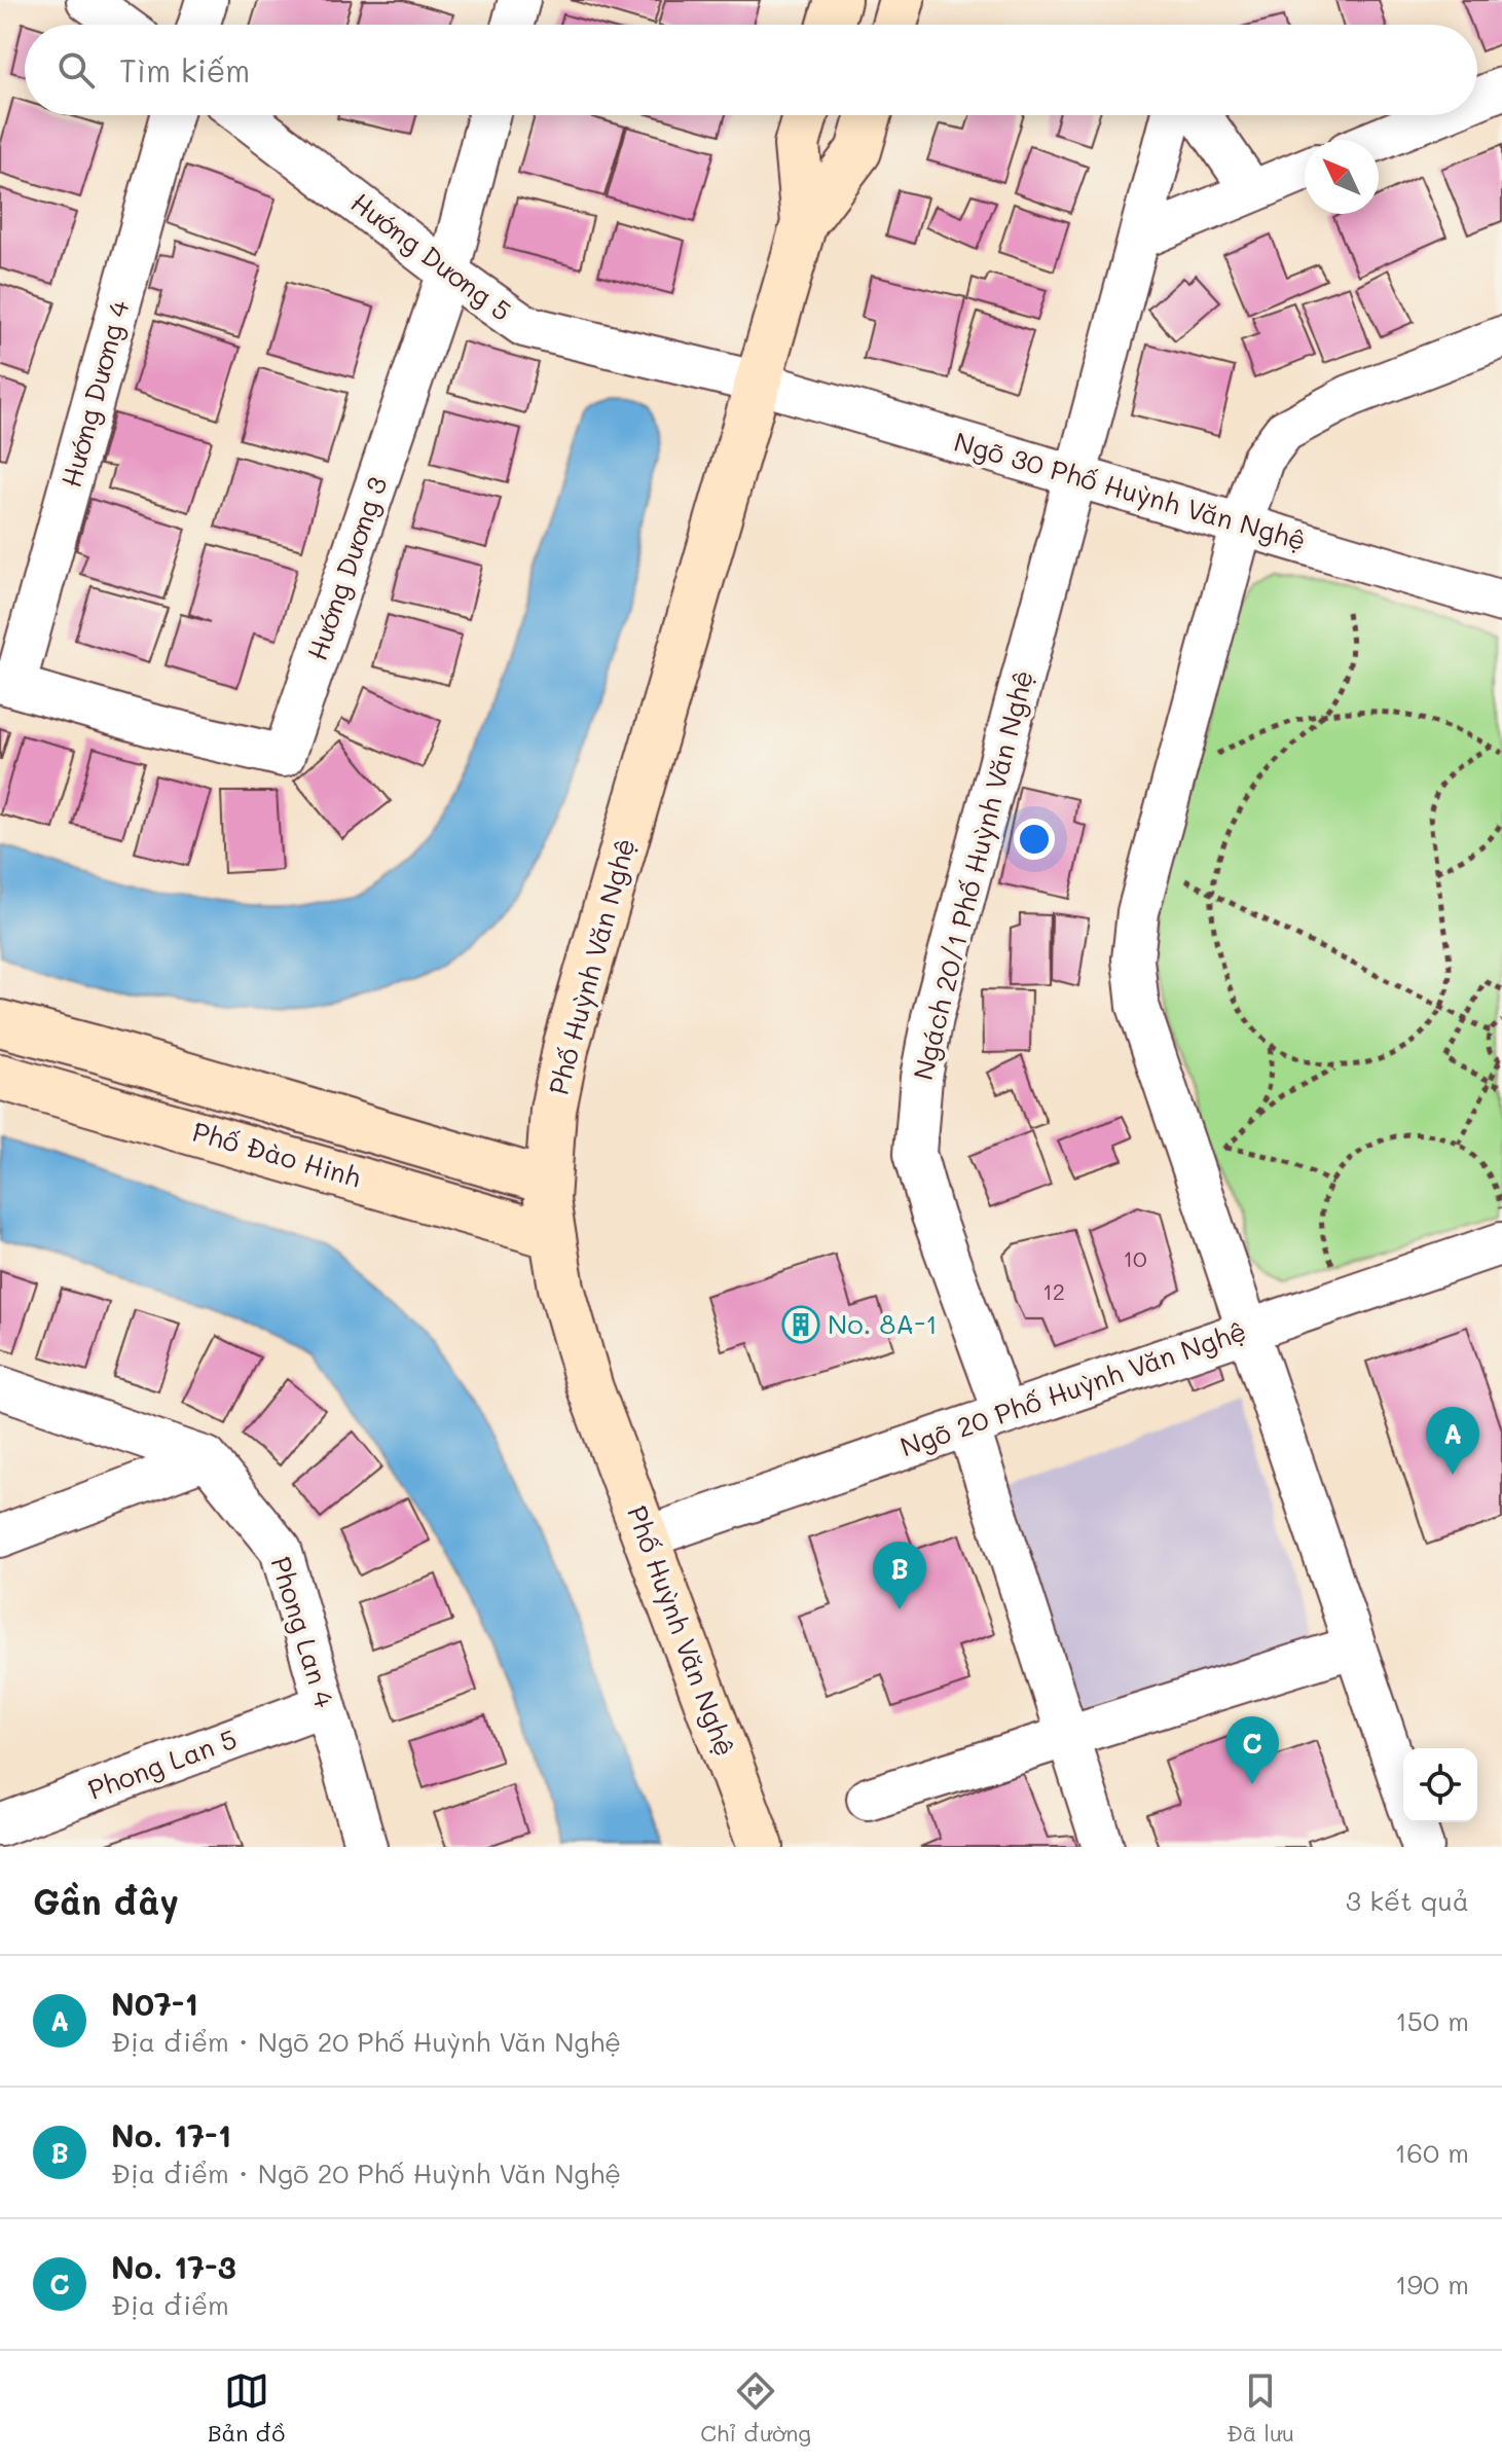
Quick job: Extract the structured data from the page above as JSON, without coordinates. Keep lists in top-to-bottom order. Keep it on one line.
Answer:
{"streets":{"street":["Hướng Dương 5","Hướng Dương 4","Ngõ 30 Phố Huỳnh Văn Nghệ","Hướng Dương 3","Ngách 20/1 Phố Huỳnh Văn Nghệ","Phố Huỳnh Văn Nghệ","Phố Đào Hinh","Ngõ 20 Phố Huỳnh Văn Nghệ","Phong Lan 4","Phong Lan 5"]},"crossings":[["Hướng Dương 5","Ngõ 30 Phố Huỳnh Văn Nghệ"],["Hướng Dương 5","Hướng Dương 3"],["Hướng Dương 5","Phố Huỳnh Văn Nghệ"],["Hướng Dương 4","Hướng Dương 3"],["Ngõ 30 Phố Huỳnh Văn Nghệ","Ngách 20/1 Phố Huỳnh Văn Nghệ"],["Ngõ 30 Phố Huỳnh Văn Nghệ","Phố Huỳnh Văn Nghệ"],["Ngách 20/1 Phố Huỳnh Văn Nghệ","Ngõ 20 Phố Huỳnh Văn Nghệ"],["Phố Huỳnh Văn Nghệ","Phố Đào Hinh"],["Phố Huỳnh Văn Nghệ","Ngõ 20 Phố Huỳnh Văn Nghệ"],["Phong Lan 4","Phong Lan 5"]],"places":{"building":["No. 8A-1"]},"house_numbers":["10","12"],"north":"top left","page":{"search":"Tìm kiếm","pins":["A","B","C"],"heading":["Gần đây","3 kết quả"],"list":[{"mark":"A","name":"N07-1","note":"Địa điểm · Ngõ 20 Phố Huỳnh Văn Nghệ","value":"150 m"},{"mark":"B","name":"No. 17-1","note":"Địa điểm · Ngõ 20 Phố Huỳnh Văn Nghệ","value":"160 m"},{"mark":"C","name":"No. 17-3","note":"Địa điểm","value":"190 m"}],"nav":["Bản đồ","Chỉ đường","Đã lưu"]}}
